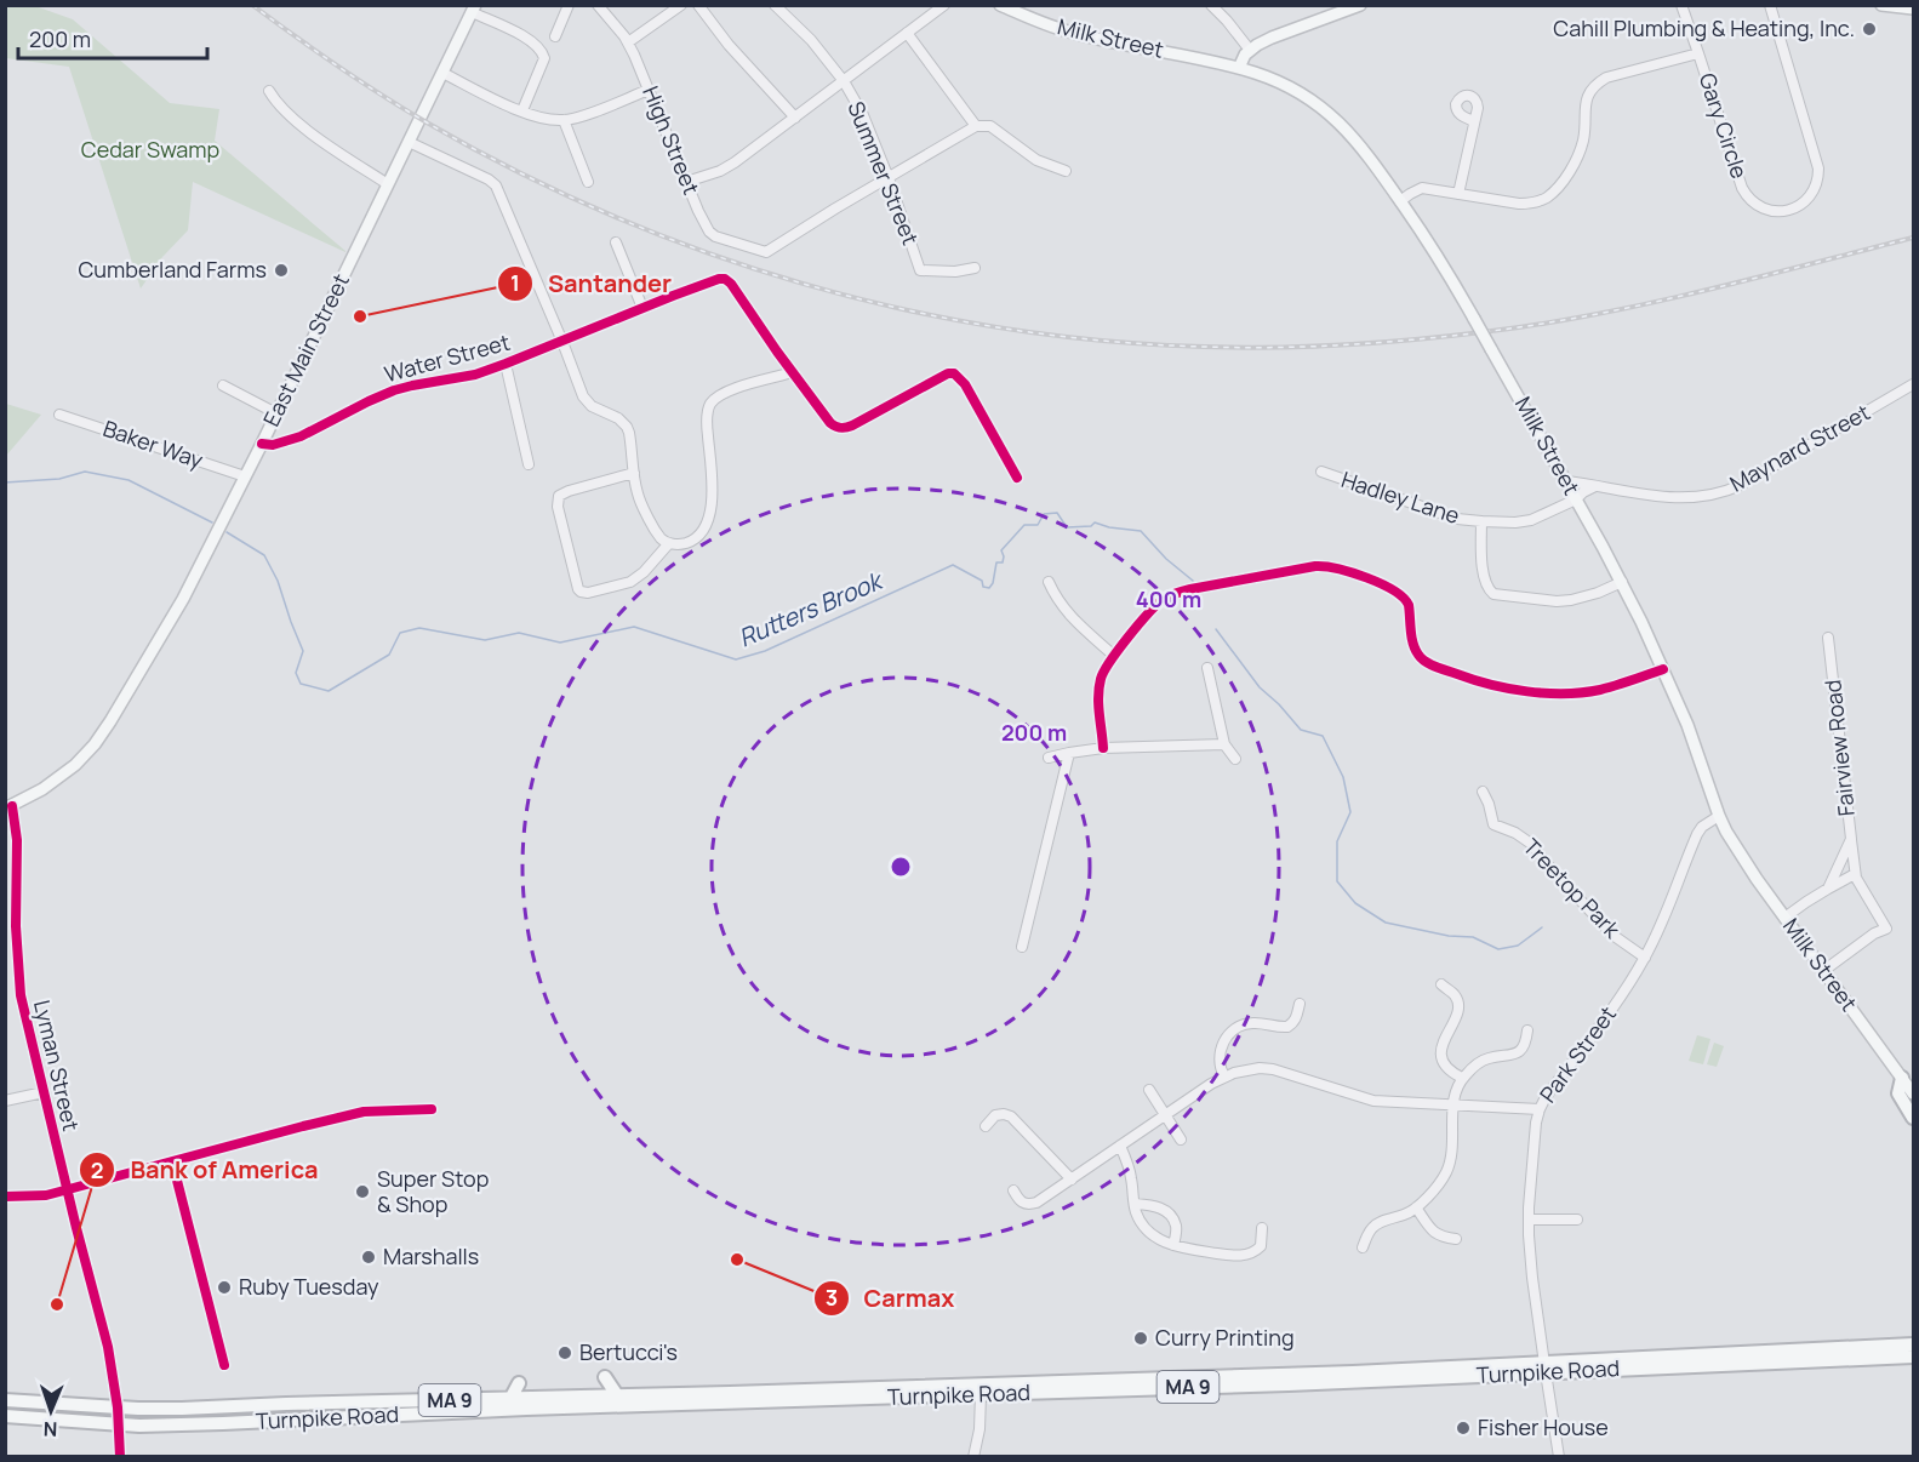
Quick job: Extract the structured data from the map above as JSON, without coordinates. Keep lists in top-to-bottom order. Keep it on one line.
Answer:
{"streets":{"highway":["Turnpike Road","MA 9"],"main road":["Milk Street","East Main Street"],"street":["Gary Circle","High Street","Summer Street","Water Street","Baker Way","Maynard Street","Hadley Lane","Fairview Road","Treetop Park","Park Street","Lyman Street"]},"crossings":[["Milk Street","Maynard Street"],["Milk Street","Hadley Lane"],["Milk Street","Park Street"],["High Street","Summer Street"],["East Main Street","Water Street"],["East Main Street","Baker Way"],["East Main Street","Lyman Street"],["Treetop Park","Park Street"],["Park Street","Turnpike Road"],["Lyman Street","Turnpike Road"]],"water":["Rutters Brook"],"parks":["Cedar Swamp"],"places":["Cahill Plumbing & Heating, Inc.","Cumberland Farms","Santander","Super Stop & Shop","Marshalls","Carmax","Ruby Tuesday","Bank of America","Curry Printing","Bertucci's","Fisher House"],"scale_bar":"200 m","north":"bottom","rings":["400 m","200 m"]}
